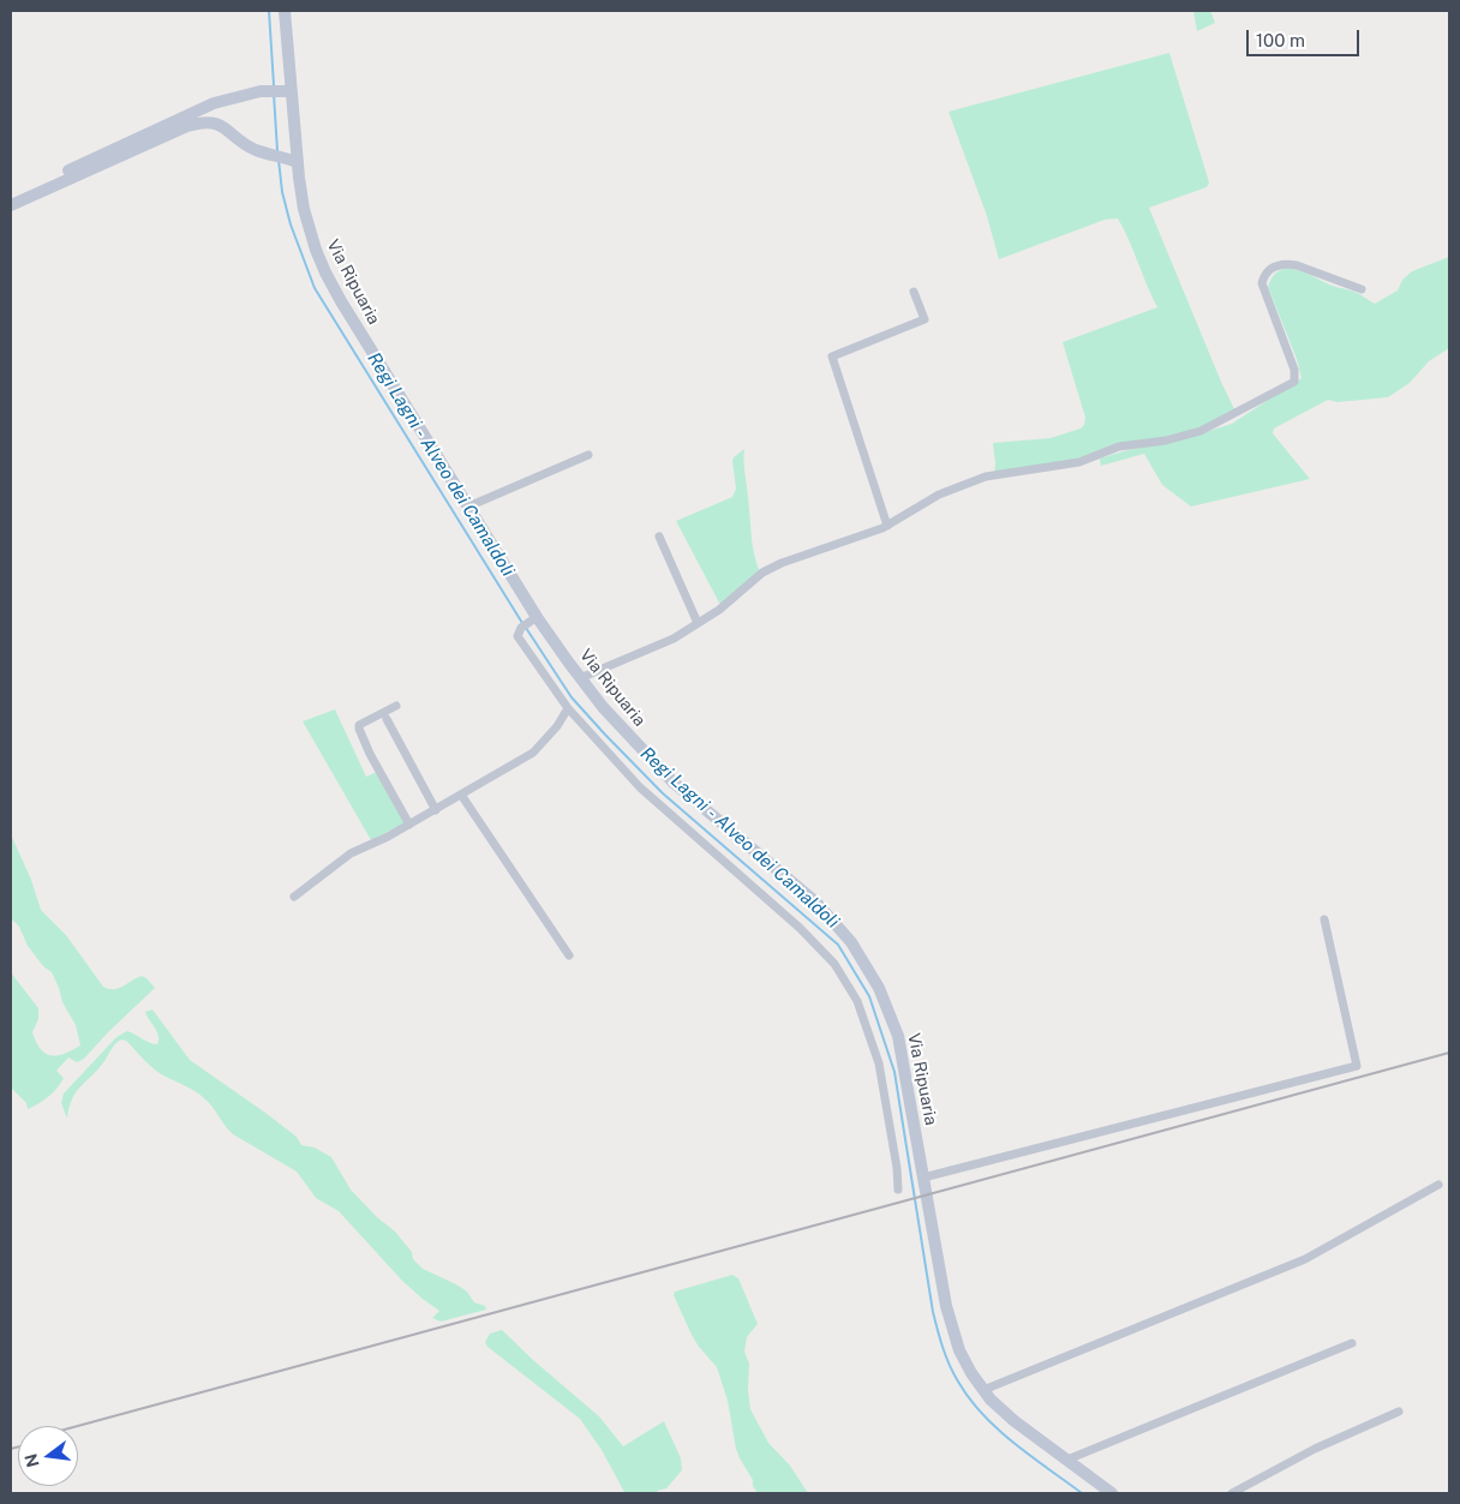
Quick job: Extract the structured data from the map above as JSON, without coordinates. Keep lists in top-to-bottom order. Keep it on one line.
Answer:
{"streets":{"street":["Via Ripuaria"]},"water":["Regi Lagni - Alveo dei Camaldoli"],"scale_bar":"100 m","north":"left"}
